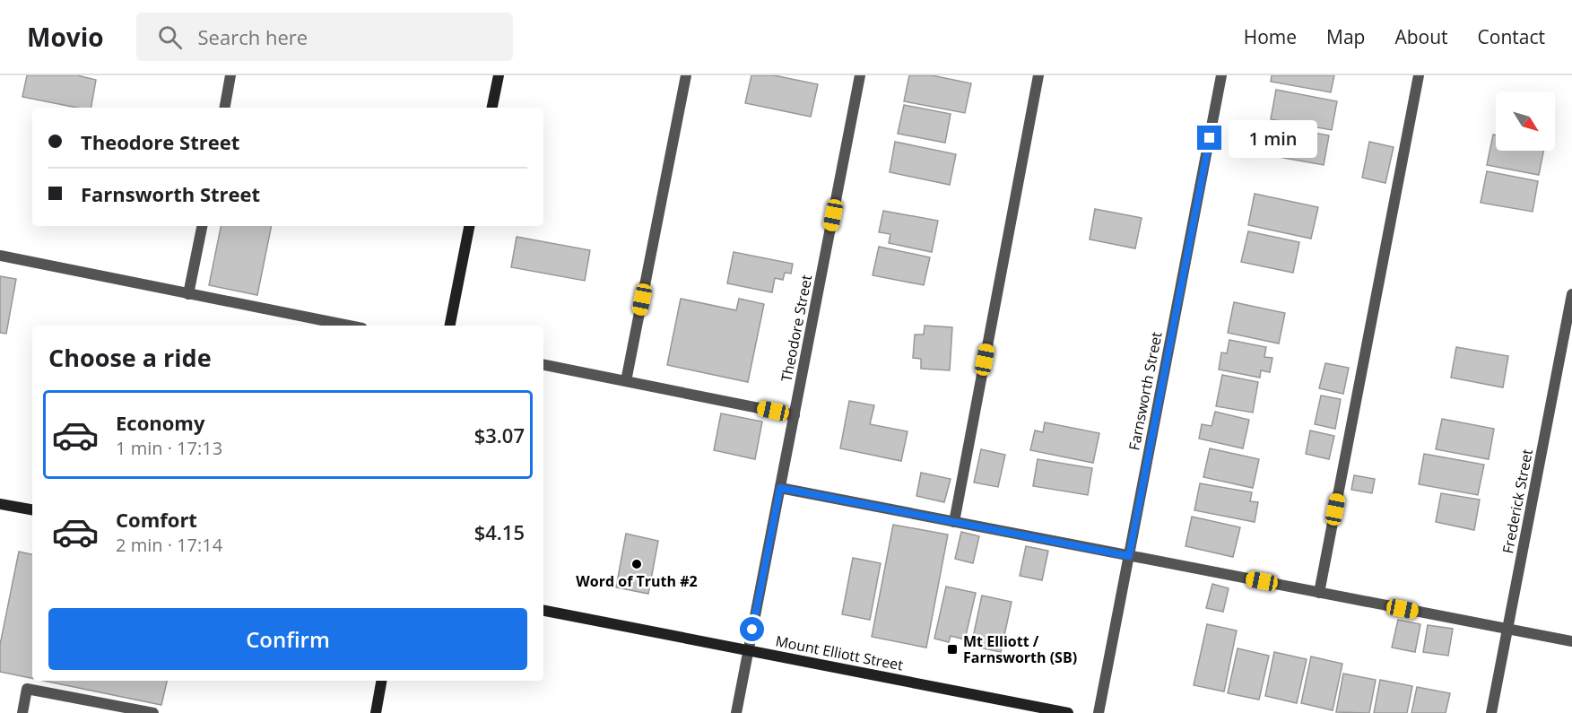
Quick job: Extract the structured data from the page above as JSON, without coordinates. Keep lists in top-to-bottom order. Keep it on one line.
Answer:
{"streets":{"main road":["Mount Elliott Street"],"street":["Theodore Street","Farnsworth Street","Frederick Street"]},"crossings":[["Theodore Street","Mount Elliott Street"]],"places":{"other":["Word of Truth #2"],"transit":["Mt Elliott / Farnsworth (SB)"]},"north":"bottom right","page":{"header":"Movio","search":"Search here","nav":["Home","Map","About","Contact"],"banner":["Theodore Street","Farnsworth Street"],"bubble":"1 min","heading":"Choose a ride","list":[{"name":"Economy","note":"1 min · 17:13","value":"$3.07"},{"name":"Comfort","note":"2 min · 17:14","value":"$4.15"}],"buttons":"Confirm"}}
